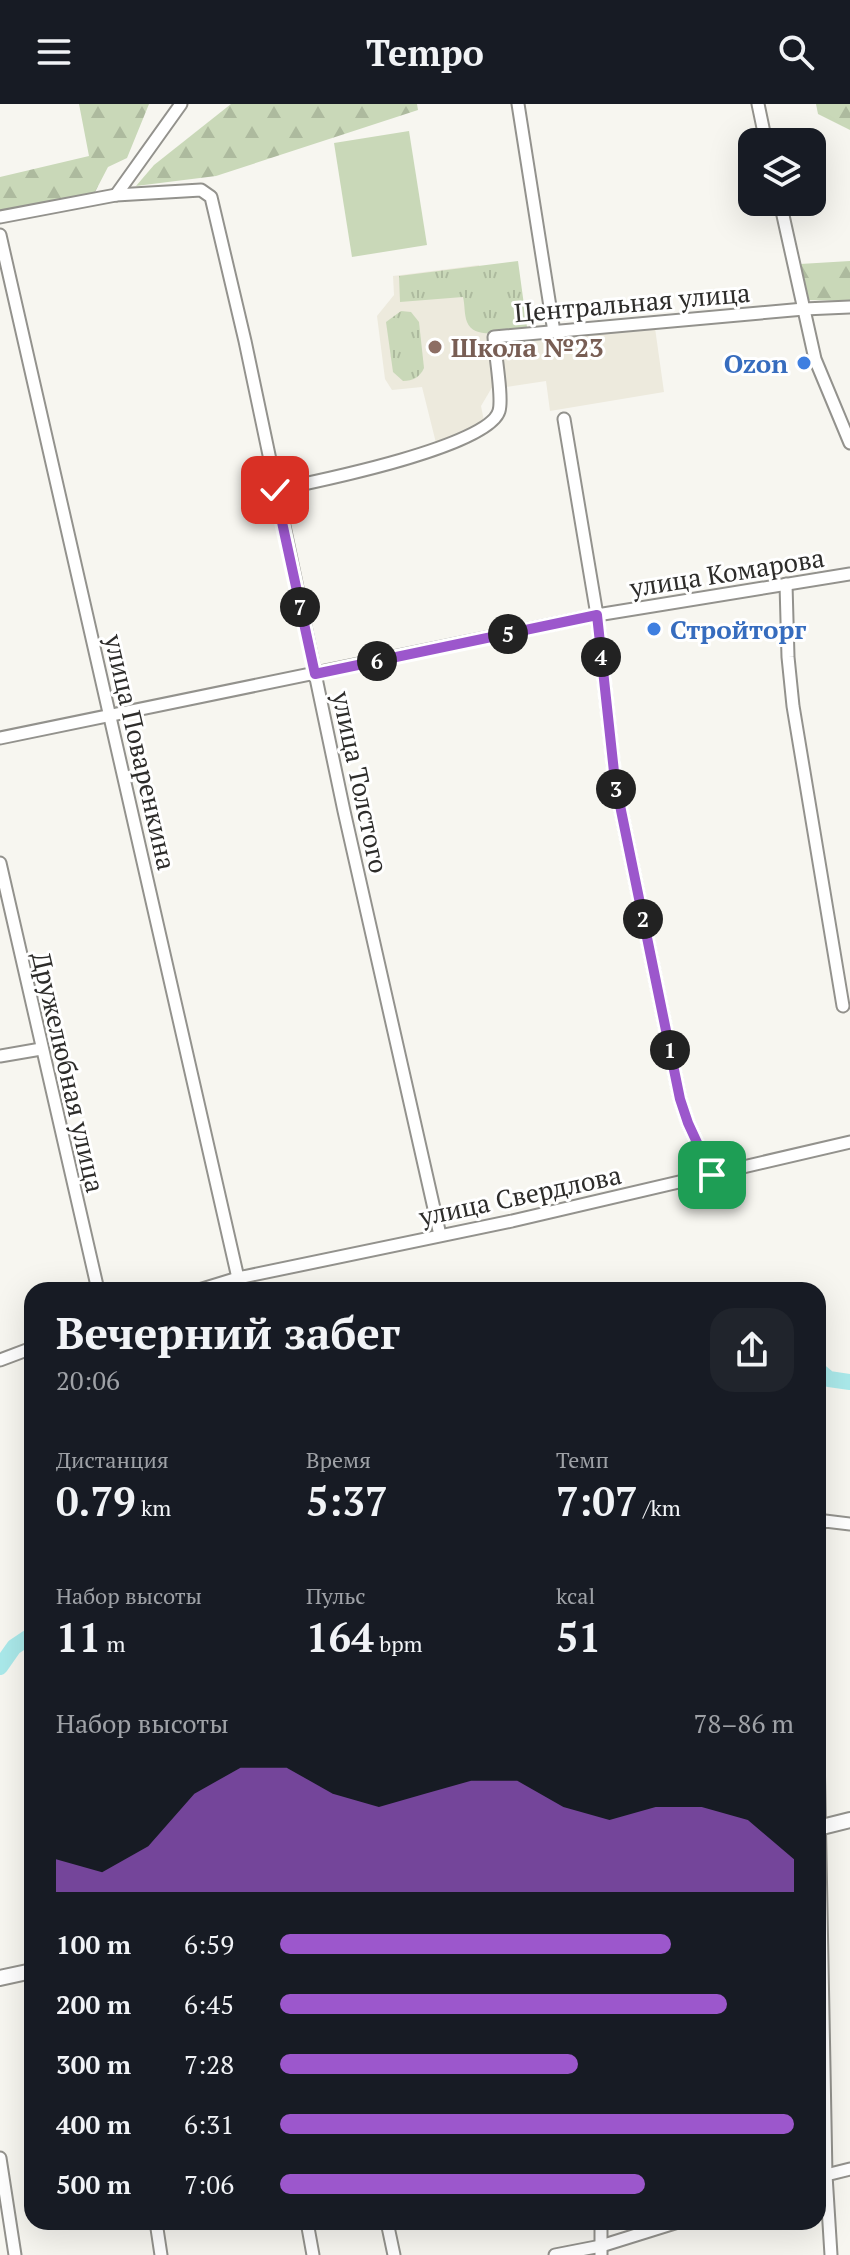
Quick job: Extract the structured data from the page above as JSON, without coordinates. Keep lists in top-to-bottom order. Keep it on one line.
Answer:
{"streets":{"street":["Центральная улица","улица Комарова","улица Поваренкина","улица Толстого","Дружелюбная улица","улица Свердлова"]},"crossings":[["Центральная улица","улица Толстого"],["улица Комарова","улица Поваренкина"],["улица Комарова","улица Толстого"],["улица Поваренкина","улица Свердлова"],["улица Толстого","улица Свердлова"]],"places":["Школа №23","Ozon","Стройторг"],"page":{"header":"Tempo","pins":["7","5","4","6","3","2","1"],"heading":["Вечерний забег","20:06"],"stats":[["Дистанция","0.79 km"],["Время","5:37"],["Темп","7:07 /km"],["Набор высоты","11 m"],["Пульс","164 bpm"],["kcal","51"]],"chart":["Набор высоты","78–86 m"],"list":[{"name":"100 m","note":"6:59"},{"name":"200 m","note":"6:45"},{"name":"300 m","note":"7:28"},{"name":"400 m","note":"6:31"},{"name":"500 m","note":"7:06"}]}}
